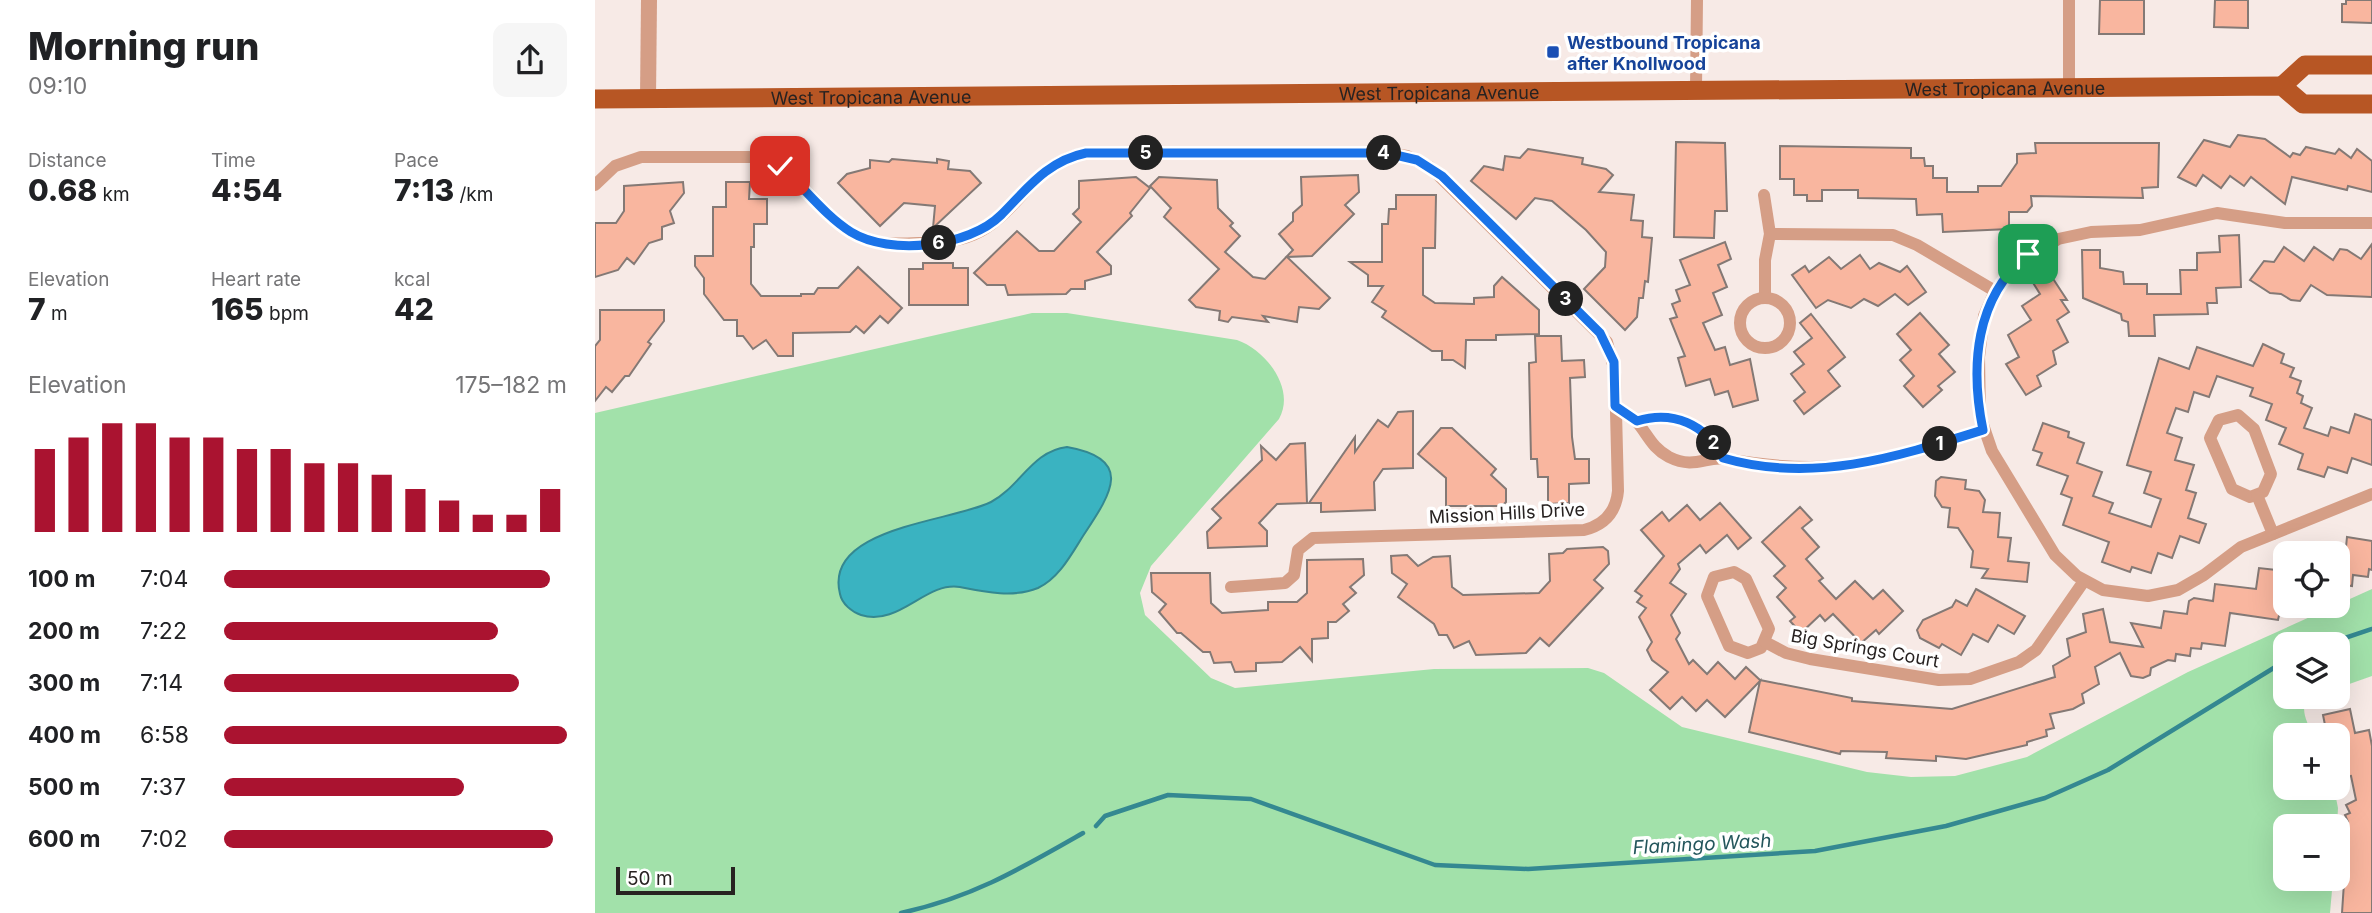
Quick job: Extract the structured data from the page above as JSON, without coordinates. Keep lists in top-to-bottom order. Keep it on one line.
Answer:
{"streets":{"main road":["West Tropicana Avenue"],"street":["Mission Hills Drive","Big Springs Court"]},"water":["Flamingo Wash"],"places":{"transit":["Westbound Tropicana after Knollwood"]},"scale_bar":"50 m","page":{"heading":["Morning run","09:10"],"stats":[["Distance","0.68 km"],["Time","4:54"],["Pace","7:13 /km"],["Elevation","7 m"],["Heart rate","165 bpm"],["kcal","42"]],"pins":["4","5","6","3","2","1"],"chart":["Elevation","175–182 m"],"map_buttons":["+","−"],"list":[{"name":"100 m","note":"7:04"},{"name":"200 m","note":"7:22"},{"name":"300 m","note":"7:14"},{"name":"400 m","note":"6:58"},{"name":"500 m","note":"7:37"},{"name":"600 m","note":"7:02"}],"scale":"50 m"}}
